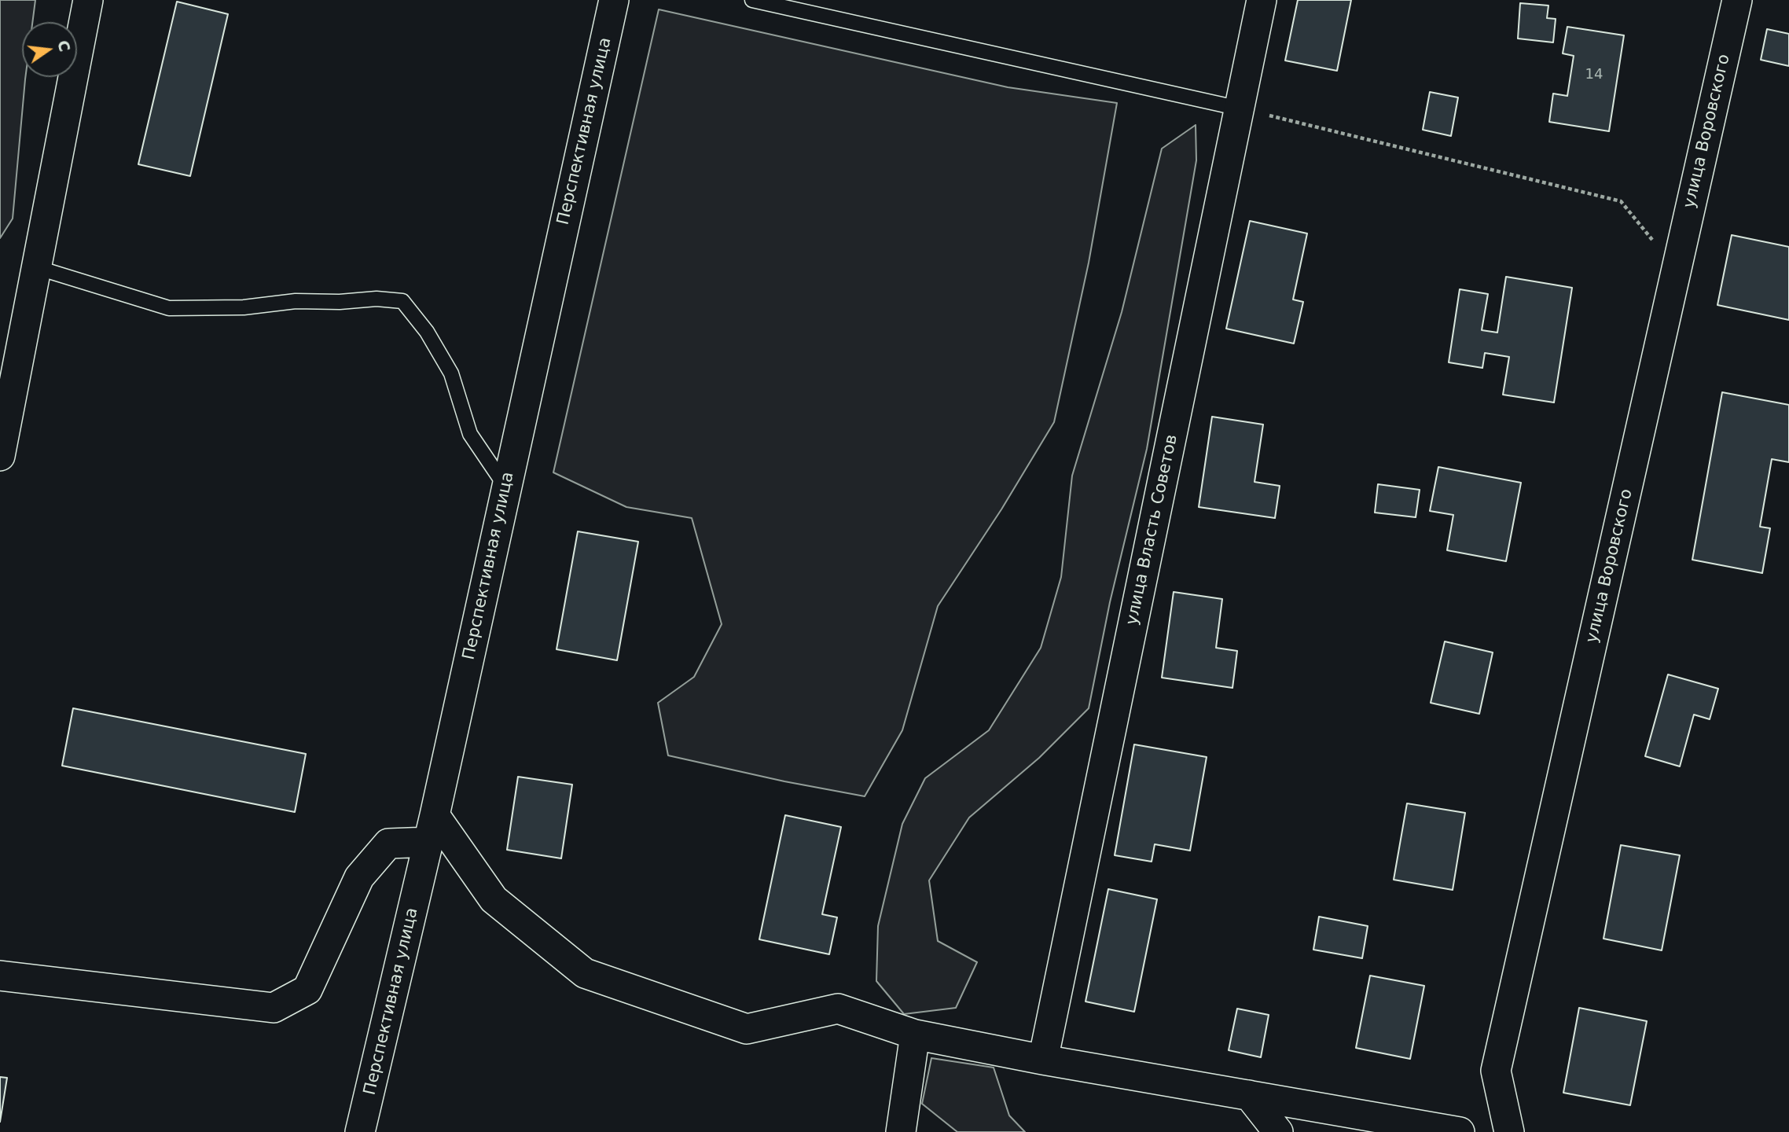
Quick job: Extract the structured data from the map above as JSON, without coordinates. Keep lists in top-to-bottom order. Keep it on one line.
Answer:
{"streets":{"street":["Перспективная улица","улица Воровского","улица Власть Советов"]},"house_numbers":["14"],"north":"right"}
